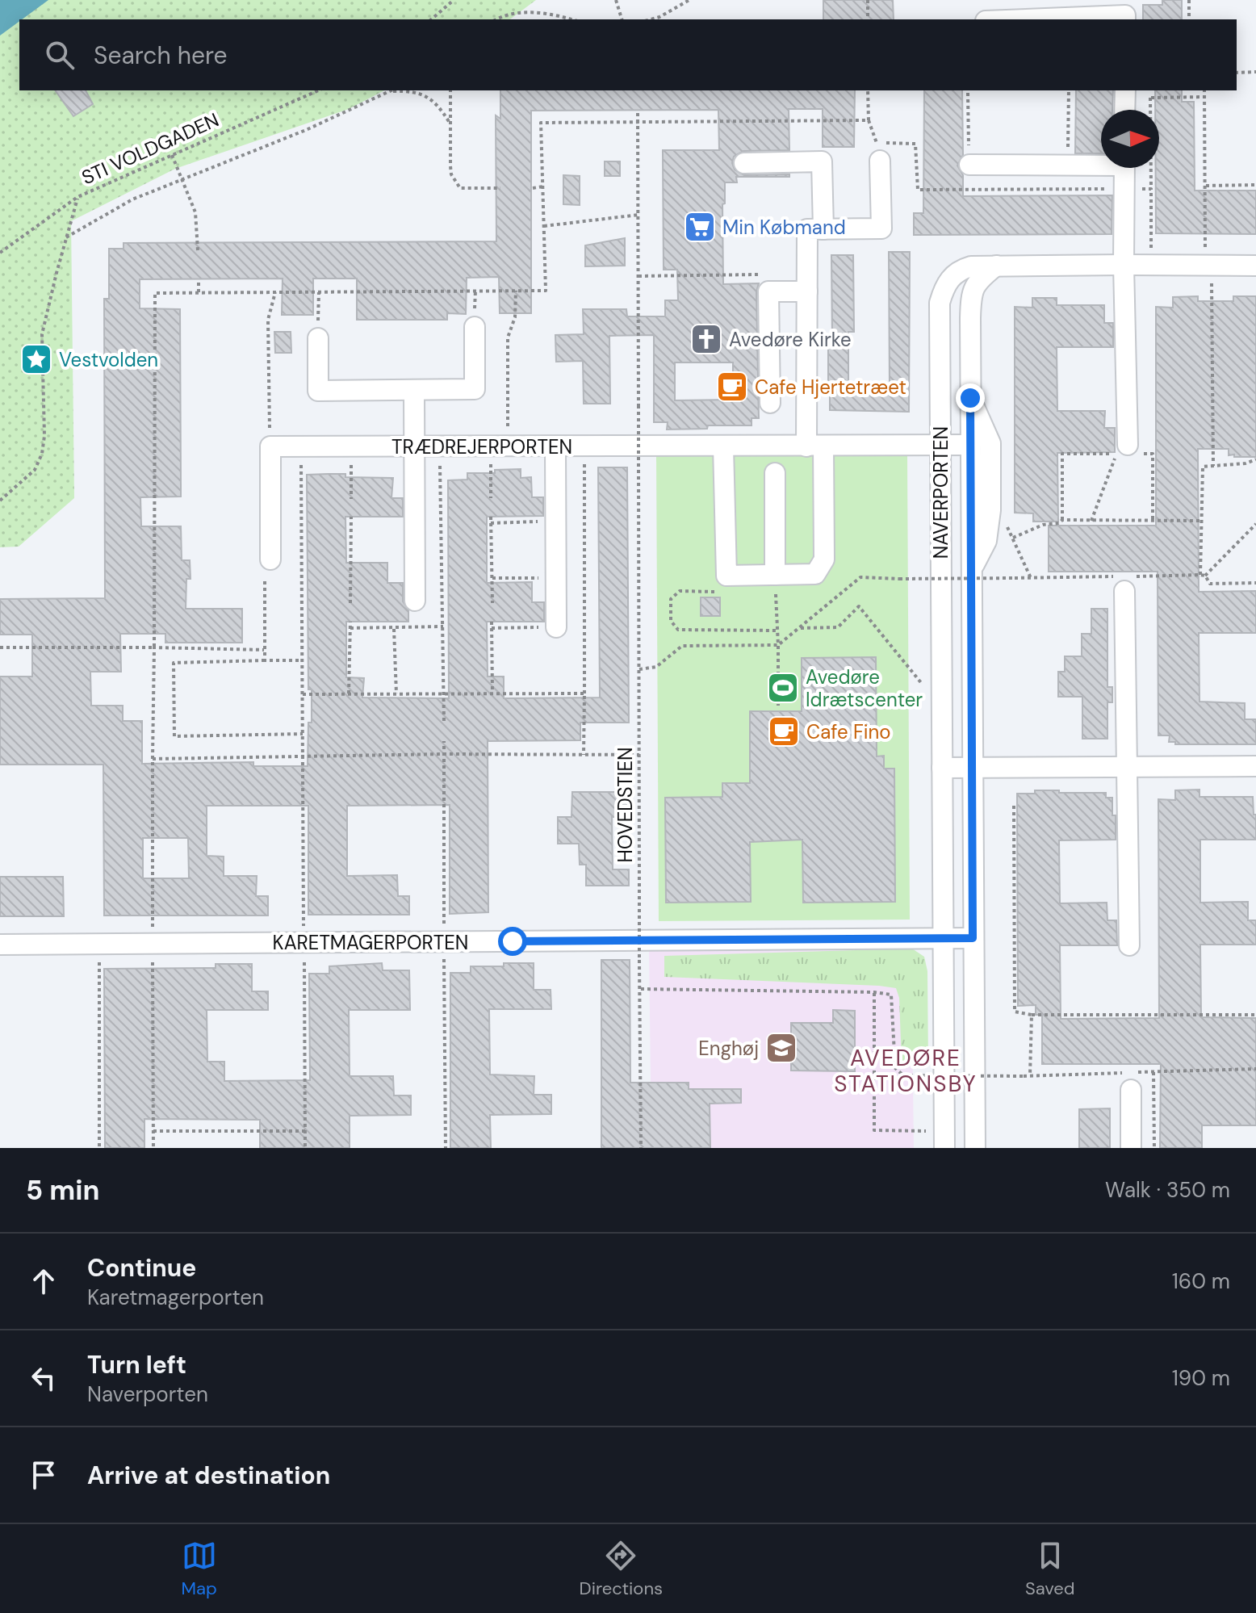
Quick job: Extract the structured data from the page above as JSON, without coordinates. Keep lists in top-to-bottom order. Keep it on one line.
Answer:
{"streets":{"street":["TRÆDREJERPORTEN","NAVERPORTEN","KARETMAGERPORTEN"],"path":["STI VOLDGADEN","HOVEDSTIEN"]},"crossings":[["TRÆDREJERPORTEN","NAVERPORTEN"],["NAVERPORTEN","KARETMAGERPORTEN"]],"districts":["AVEDØRE STATIONSBY"],"places":{"supermarket":["Min Købmand"],"church":["Avedøre Kirke"],"place":["Vestvolden"],"cafe":["Cafe Hjertetræet","Cafe Fino"],"sports":["Avedøre Idrætscenter"],"school or university":["Enghøj"]},"north":"right","page":{"search":"Search here","heading":["5 min","Walk · 350 m"],"list":[["Continue","Karetmagerporten","160 m"],["Turn left","Naverporten","190 m"],"Arrive at destination"],"nav":["Map","Directions","Saved"]}}
